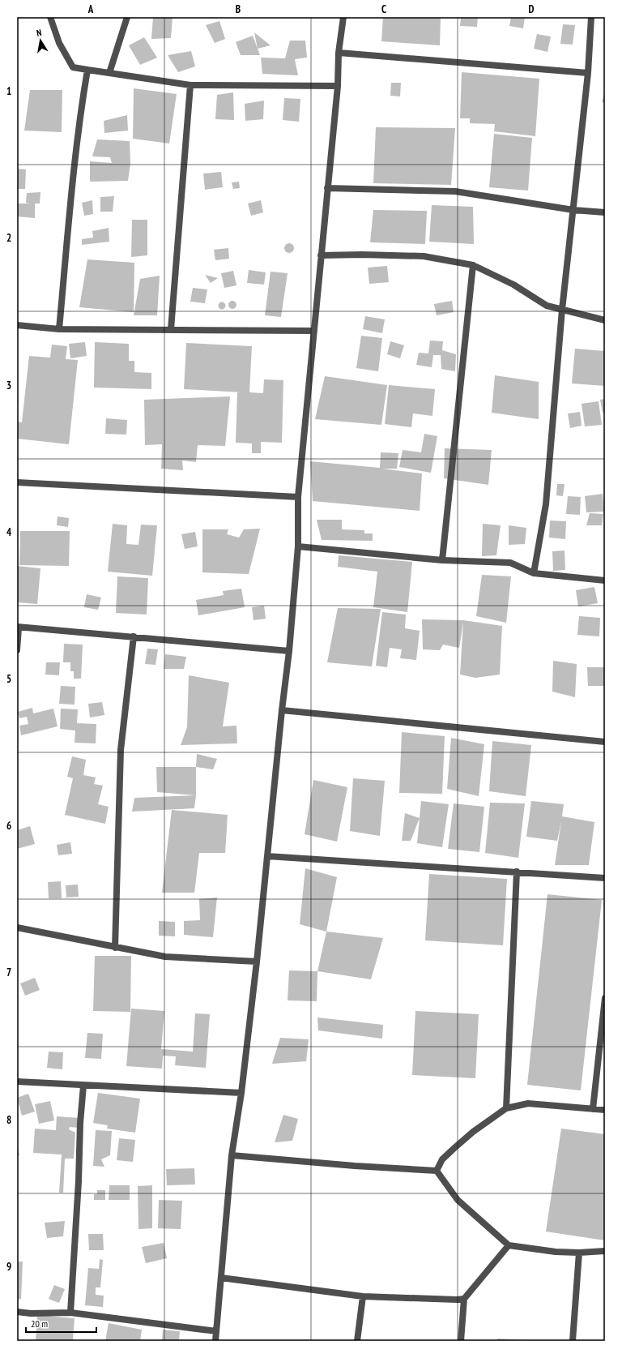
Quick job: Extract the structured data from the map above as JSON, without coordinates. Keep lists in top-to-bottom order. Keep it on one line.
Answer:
{"scale_bar":"20 m","north":"top","grid":{"columns":["A","B","C","D"],"rows":["1","2","3","4","5","6","7","8","9"]}}
